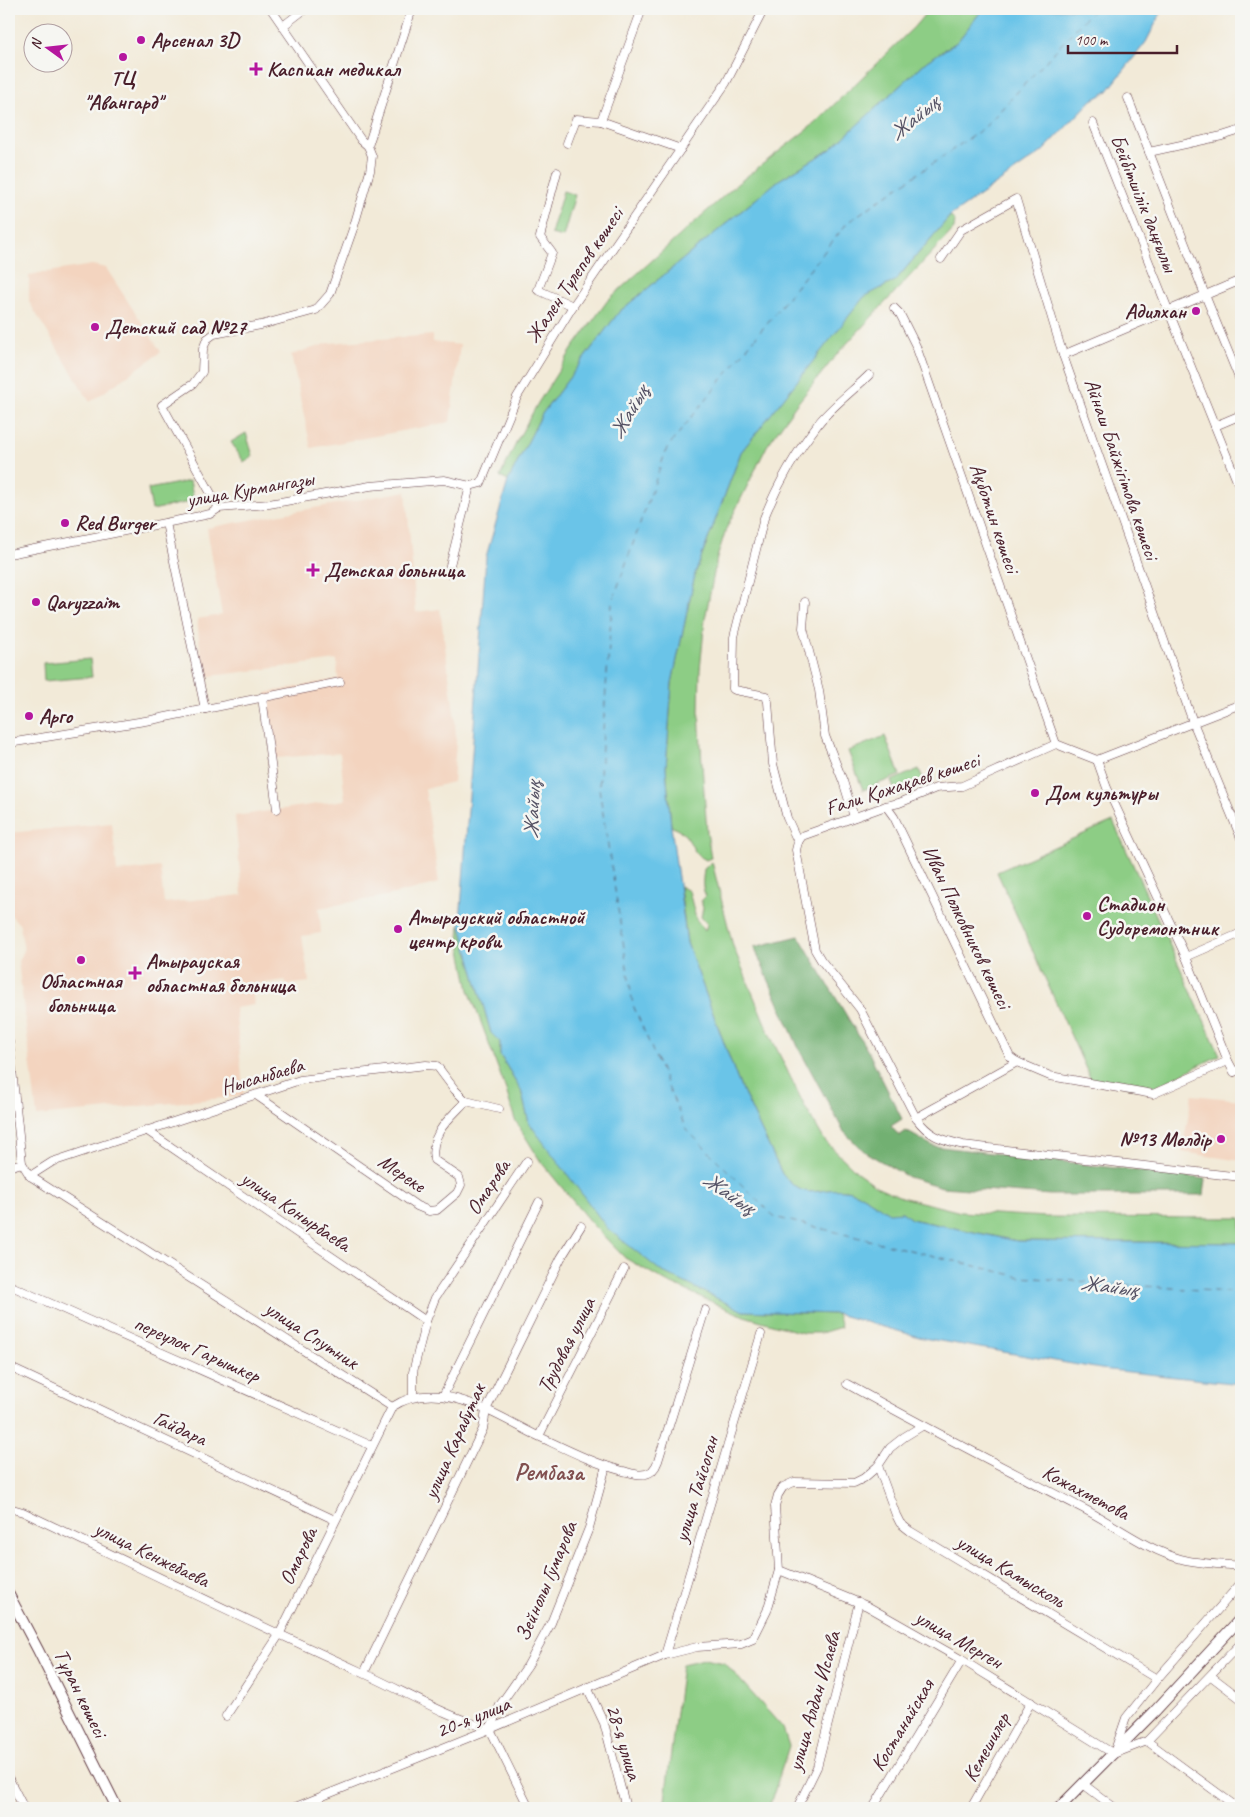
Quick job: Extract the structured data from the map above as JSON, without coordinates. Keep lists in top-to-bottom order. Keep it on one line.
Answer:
{"streets":{"main road":["Тұран көшесі"],"street":["Бейбітшілік даңғылы","Жален Тулепов көшесі","Айнаш Байжігітова көшесі","улица Курмангазы","Ақботин көшесі","Ғали Қожақаев көшесі","Иван Полковников көшесі","Нысанбаева","Мереке","Омарова","улица Конырбаева","улица Спутник","Трудовая улица","переулок Гарышкер","Гайдара","улица Карабутак","улица Тайсоган","Кожахметова","улица Кенжебаева","улица Камысколь","Зейнолы Гумарова","улица Мерген","улица Алдан Исаева","20-я улица","Костанайская","28-я улица","Кемешилер"]},"crossings":[["Жален Тулепов көшесі","улица Курмангазы"],["Ақботин көшесі","Ғали Қожақаев көшесі"],["Ғали Қожақаев көшесі","Иван Полковников көшесі"],["Нысанбаева","Мереке"],["Нысанбаева","улица Конырбаева"],["Нысанбаева","улица Спутник"],["Омарова","улица Конырбаева"],["Омарова","улица Спутник"],["Омарова","переулок Гарышкер"],["Омарова","Гайдара"],["Омарова","улица Кенжебаева"],["улица Карабутак","улица Кенжебаева"],["улица Тайсоган","Зейнолы Гумарова"],["улица Тайсоган","20-я улица"],["улица Кенжебаева","Зейнолы Гумарова"],["улица Кенжебаева","20-я улица"],["Зейнолы Гумарова","20-я улица"],["улица Мерген","улица Алдан Исаева"],["улица Мерген","20-я улица"],["улица Мерген","Костанайская"],["улица Мерген","Кемешилер"],["20-я улица","28-я улица"]],"districts":["Рембаза"],"water":["Жайық"],"places":{"other":["Арсенал 3D","ТЦ \"Авангард\"","Адилхан","Детский сад №27","Red Burger","Qaryzzaim","Арго","Дом культуры","Стадион Судоремонтник","Атырауский областной центр крови","Областная больница","№13 Мөлдiр"],"health":["Каспиан медикал","Детская больница","Атырауская областная больница"]},"scale_bar":"100 m","north":"left"}
